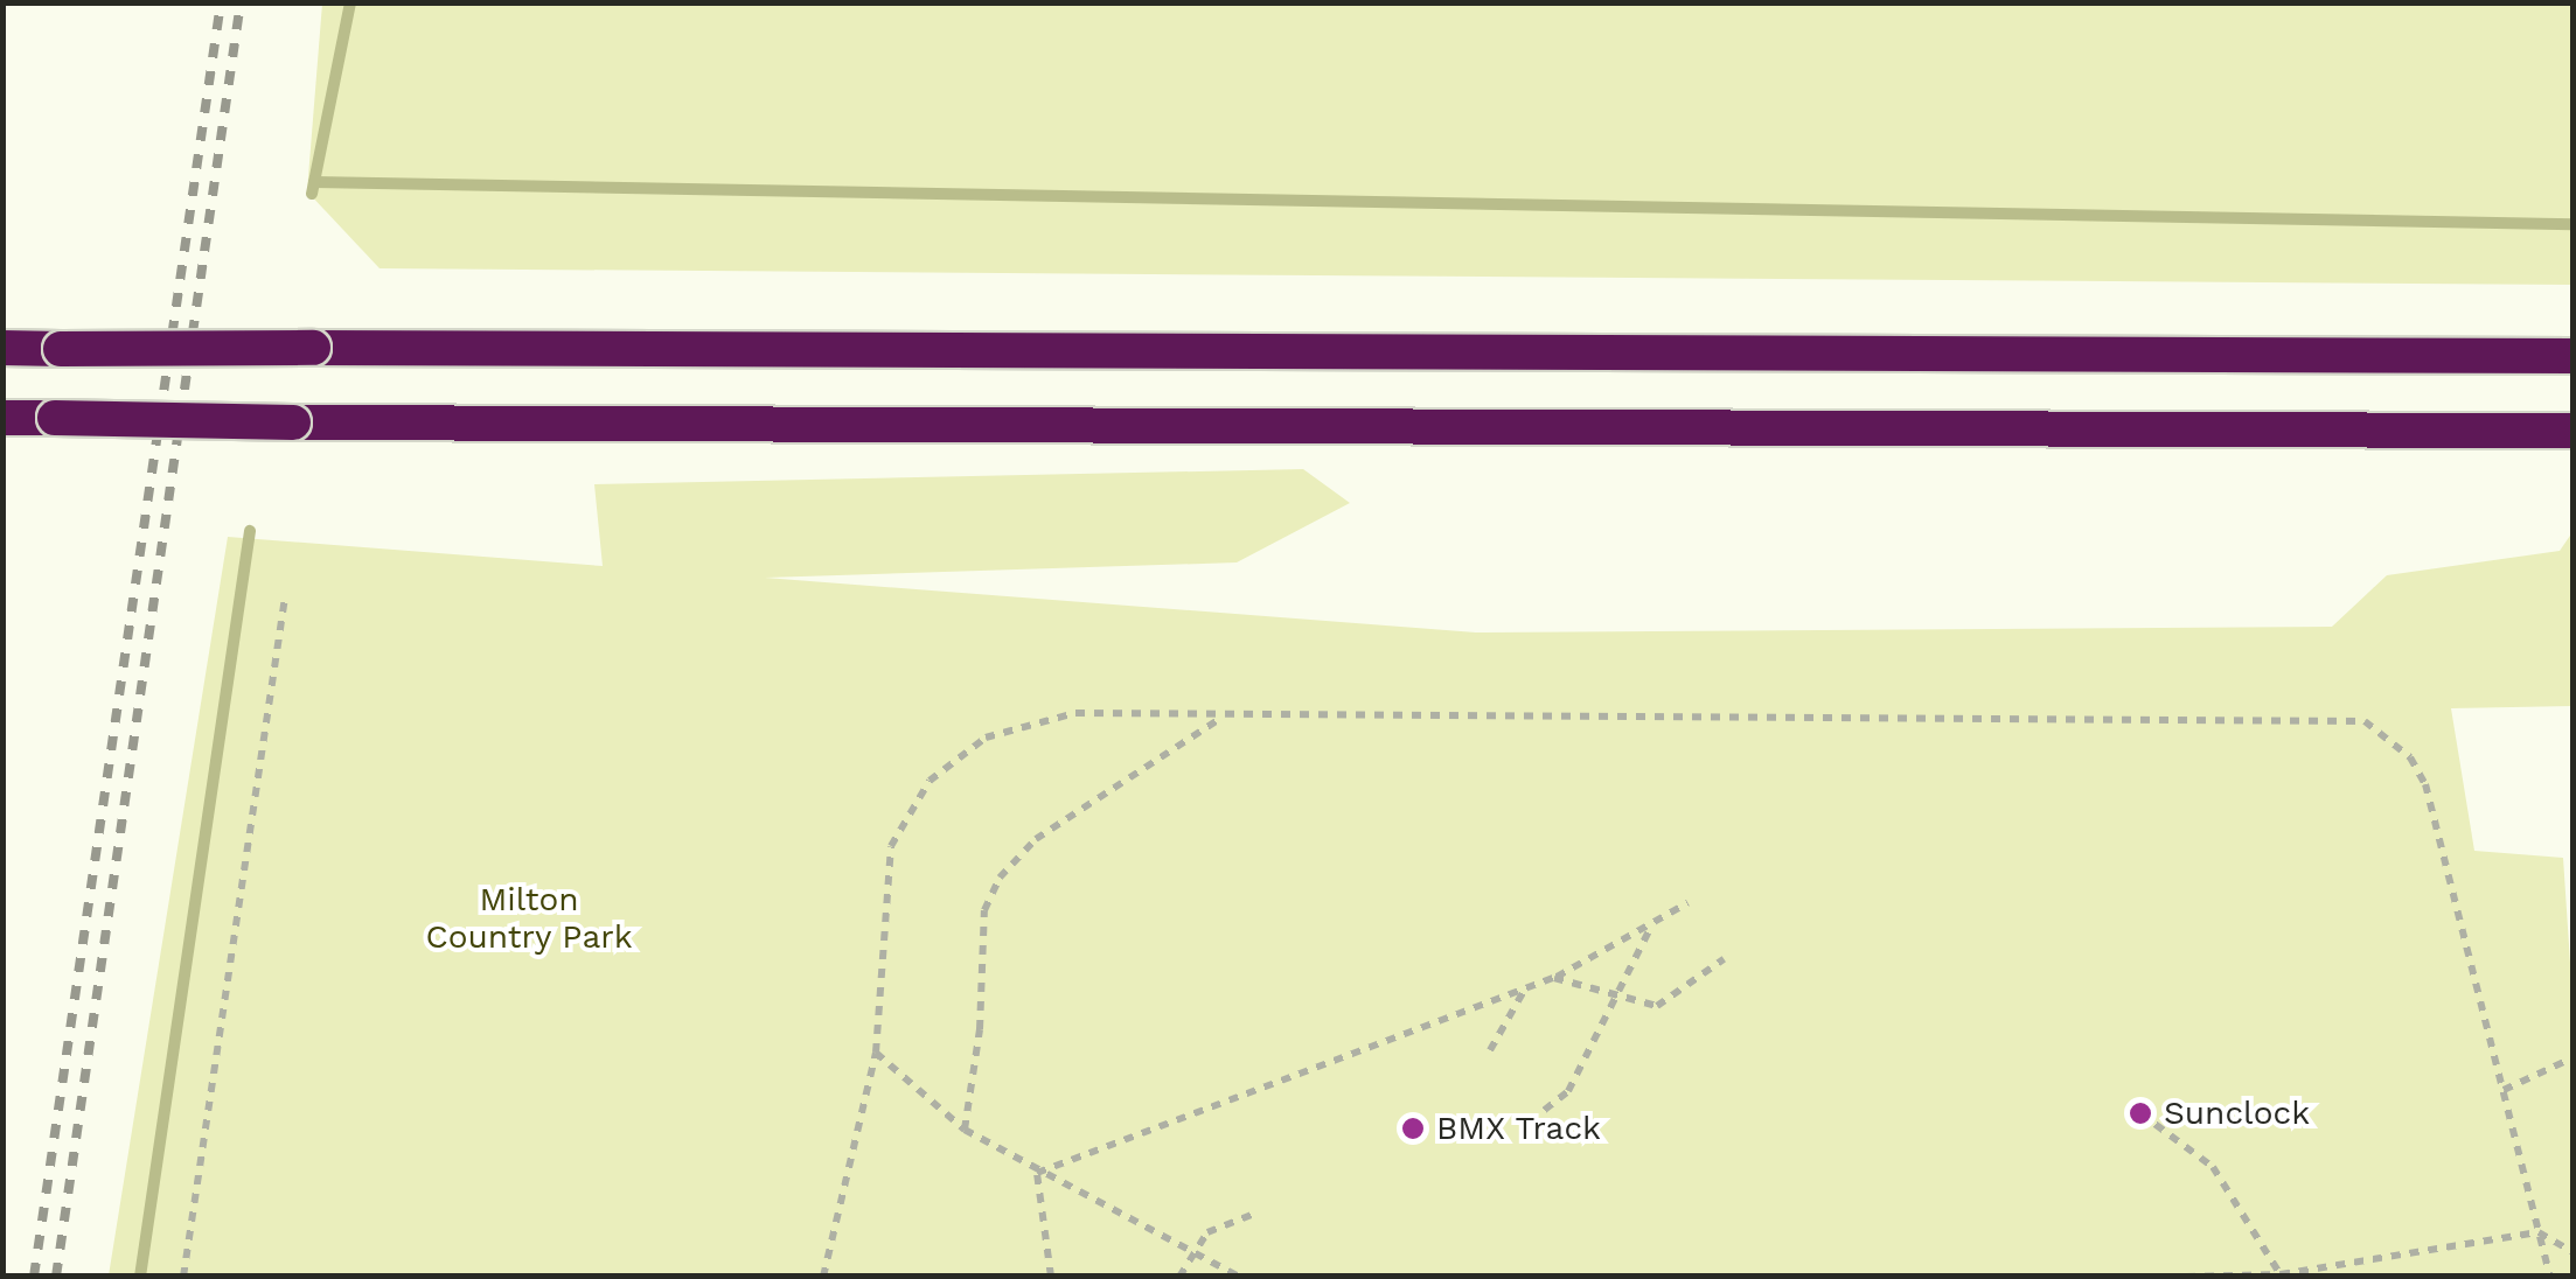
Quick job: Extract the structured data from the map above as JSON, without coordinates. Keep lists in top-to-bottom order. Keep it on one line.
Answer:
{"parks":["Milton Country Park"],"places":["Sunclock","BMX Track"]}
